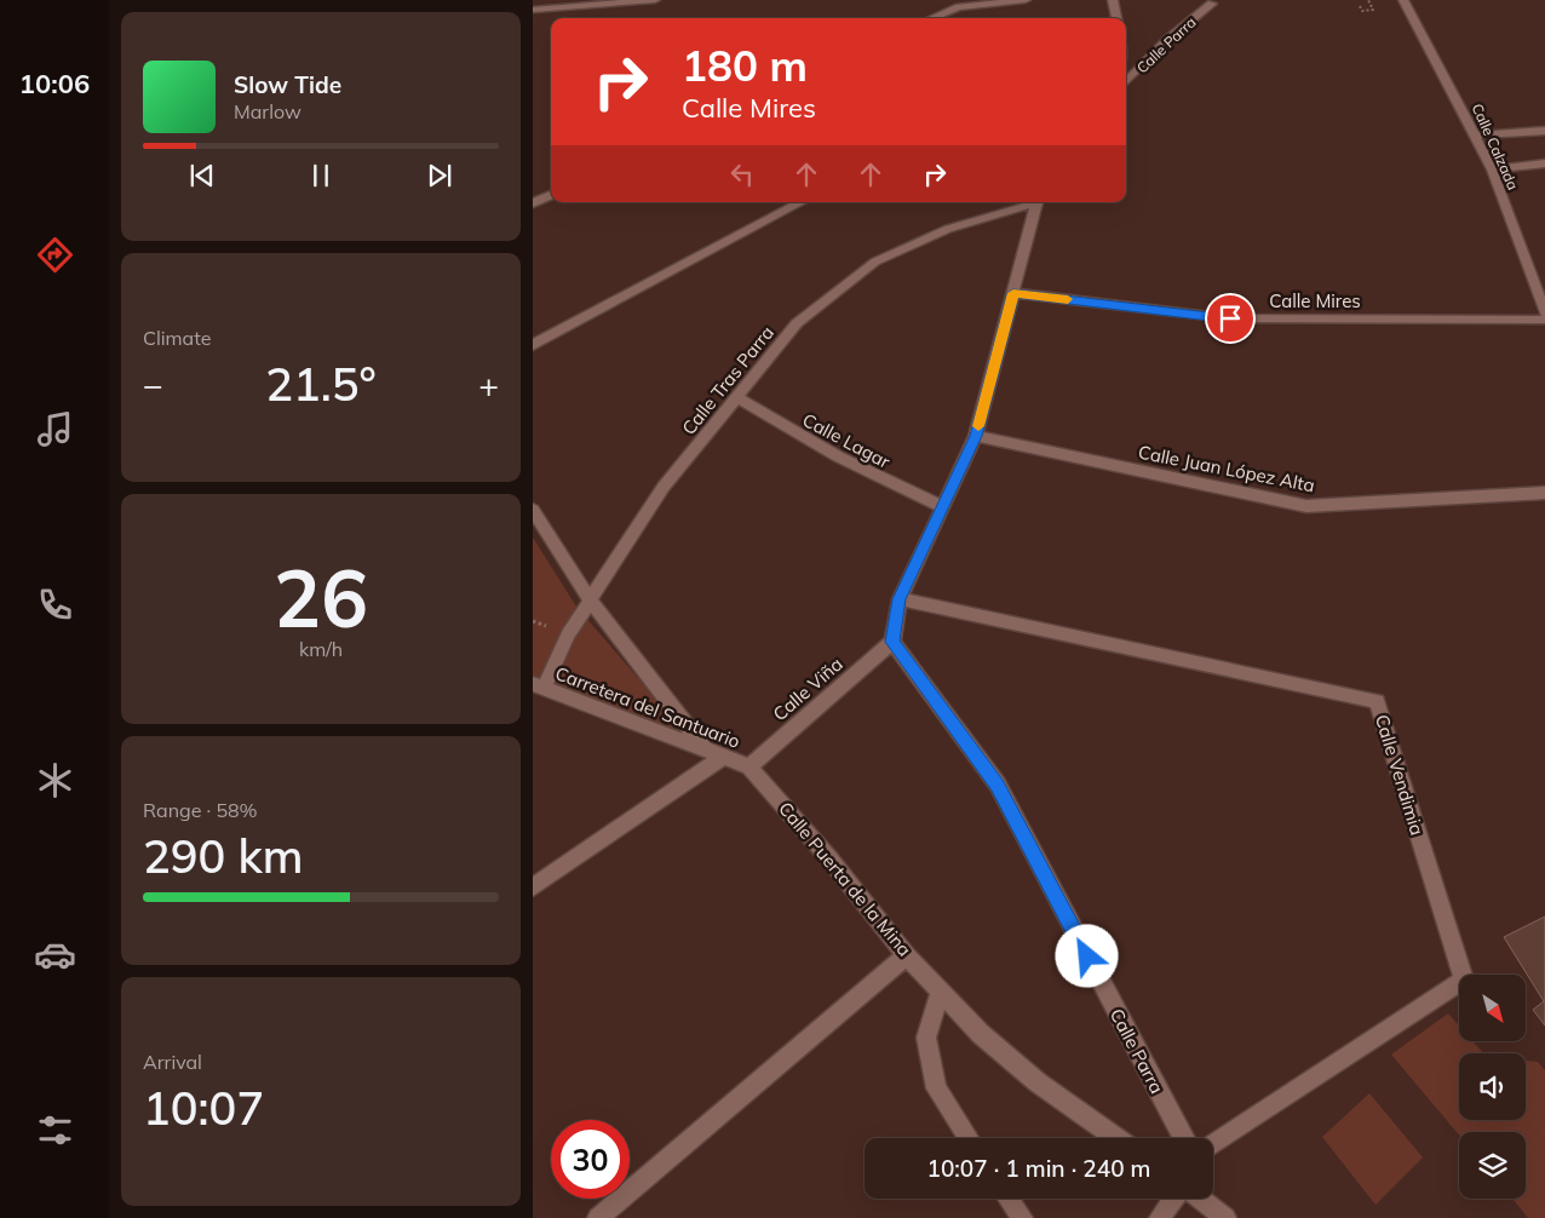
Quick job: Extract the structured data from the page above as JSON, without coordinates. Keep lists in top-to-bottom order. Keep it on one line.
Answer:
{"streets":{"street":["Calle Parra","Calle Calzada","Calle Mires","Calle Tras Parra","Calle Lagar","Calle Juan López Alta","Calle Viña","Carretera del Santuario","Calle Vendimia","Calle Puerta de la Mina"]},"crossings":[["Calle Parra","Calle Viña"],["Calle Tras Parra","Calle Lagar"],["Calle Tras Parra","Carretera del Santuario"],["Calle Viña","Carretera del Santuario"],["Calle Viña","Calle Puerta de la Mina"],["Carretera del Santuario","Calle Puerta de la Mina"]],"north":"bottom right","page":{"tabs":"10:06","turn":["180 m","Calle Mires"],"song":["Slow Tide","Marlow"],"tile":["Climate",["26","km/h"],["Range · 58%","290 km"],["Arrival","10:07"]],"heat":["−","21.5°","+"],"limit":"30","trip":"10:07 · 1 min · 240 m"}}
